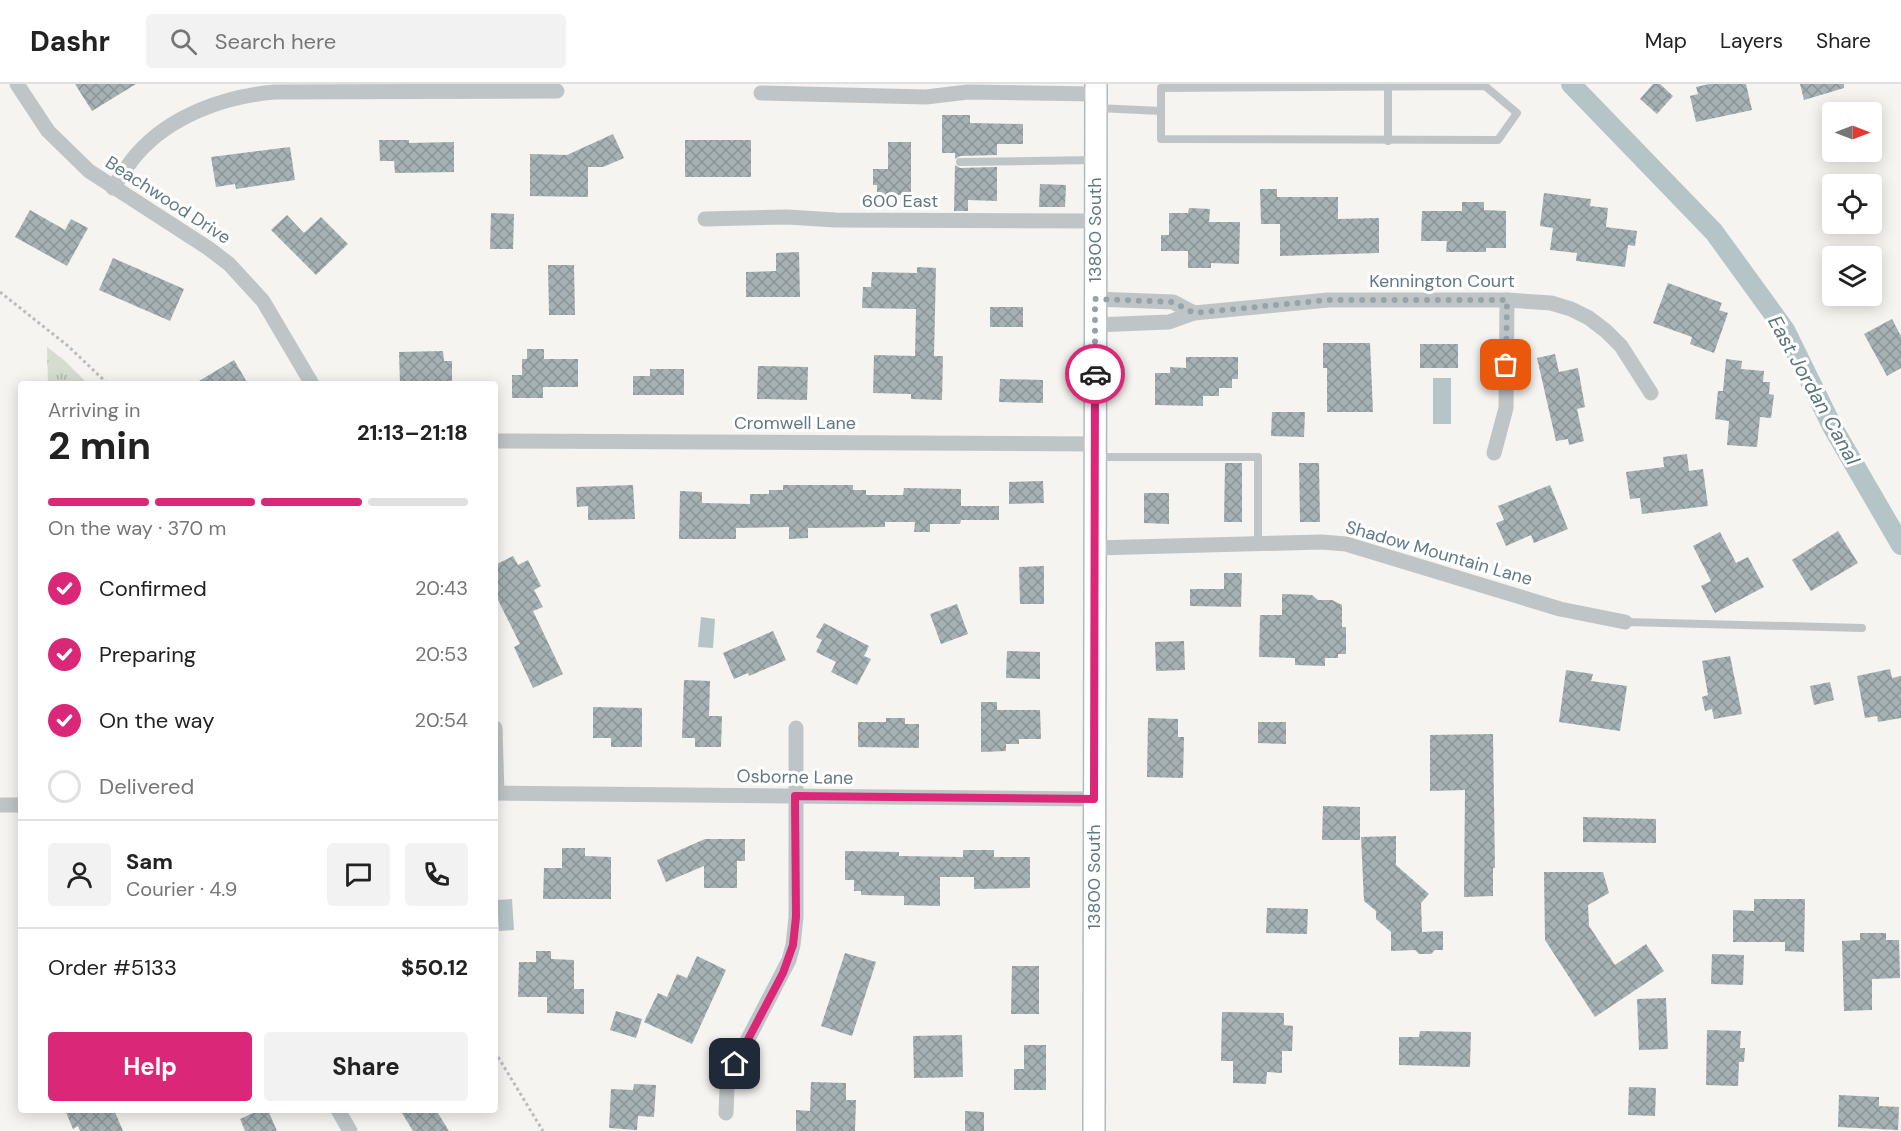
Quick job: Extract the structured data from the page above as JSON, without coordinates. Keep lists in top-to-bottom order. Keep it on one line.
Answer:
{"streets":{"main road":["13800 South"],"street":["Beachwood Drive","600 East","Kennington Court","Cromwell Lane","Shadow Mountain Lane","Osborne Lane"]},"crossings":[["600 East","13800 South"],["13800 South","Kennington Court"],["13800 South","Cromwell Lane"],["13800 South","Shadow Mountain Lane"],["13800 South","Osborne Lane"]],"water":["East Jordan Canal"],"north":"right","page":{"header":"Dashr","search":"Search here","nav":["Map","Layers","Share"],"heading":["2 min","Arriving in","21:13–21:18"],"panel":["Sam","Courier · 4.9","Order #5133","$50.12"],"bar":"On the way · 370 m","list":[["Confirmed","20:43"],["Preparing","20:53"],["On the way","20:54"],"Delivered"],"buttons":["Help","Share"]}}
